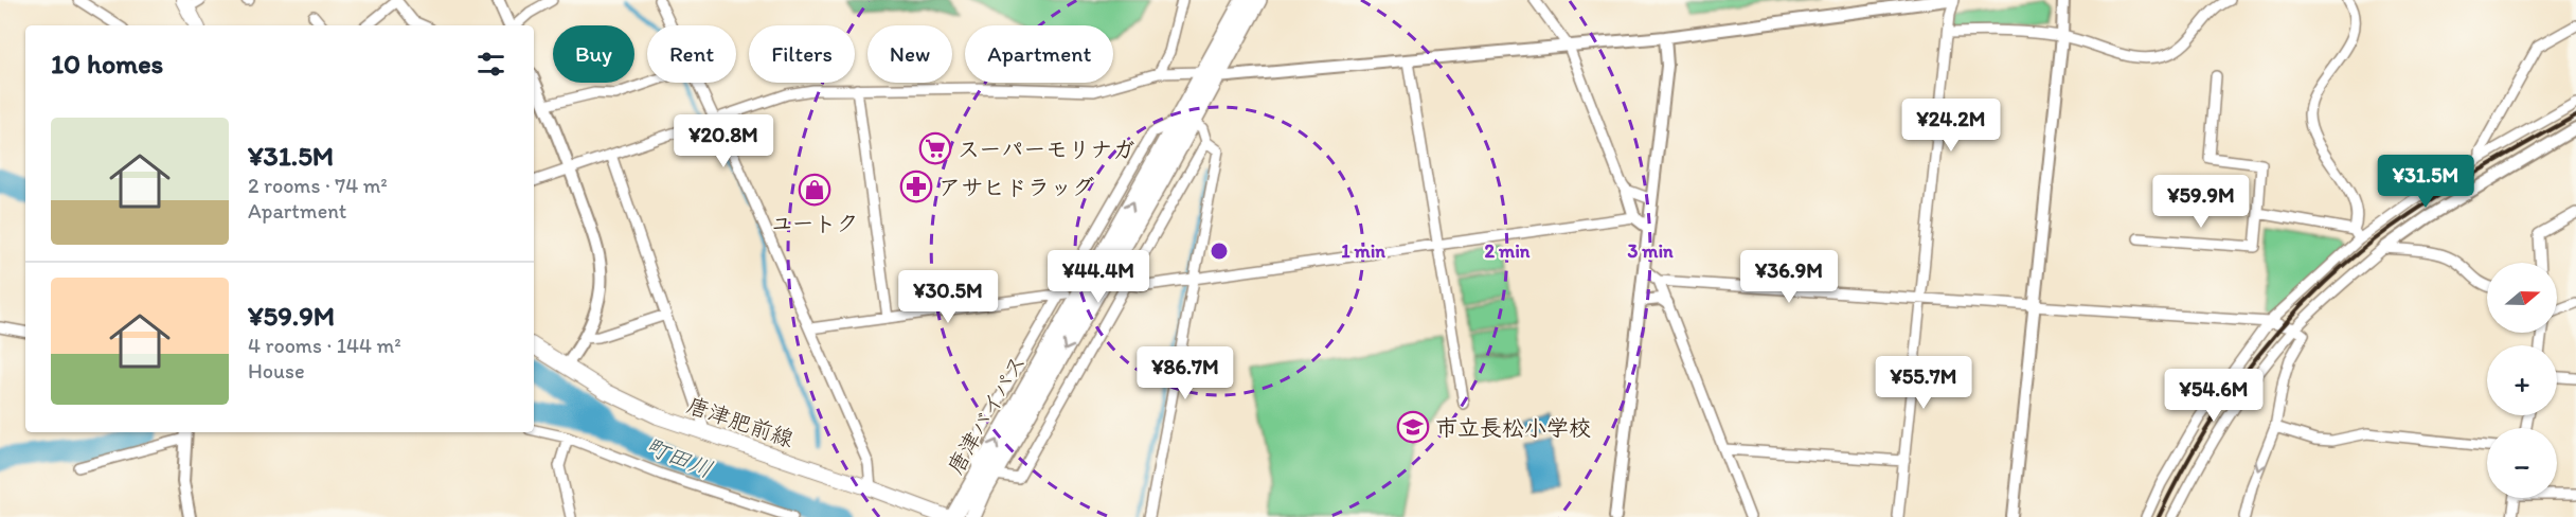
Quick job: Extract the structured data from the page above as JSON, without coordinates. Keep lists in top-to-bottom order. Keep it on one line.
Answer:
{"streets":{"highway":["唐津バイパス"],"main road":["唐津肥前線"]},"water":["町田川"],"places":{"supermarket":["スーパーモリナガ"],"pharmacy":["アサヒドラッグ"],"shop":["ユートク"],"school or university":["市立長松小学校"]},"north":"right","page":{"chip":["Buy","Rent","Filters","New","Apartment"],"heading":"10 homes","price":["¥24.2M","¥20.8M","¥31.5M","¥59.9M","¥44.4M","¥36.9M","¥30.5M","¥86.7M","¥55.7M","¥54.6M"],"list":[{"name":"¥31.5M","note":"2 rooms · 74 m² · Apartment"},{"name":"¥59.9M","note":"4 rooms · 144 m² · House"}],"map_buttons":["+","−"]},"rings":["1 min","2 min","3 min"]}
